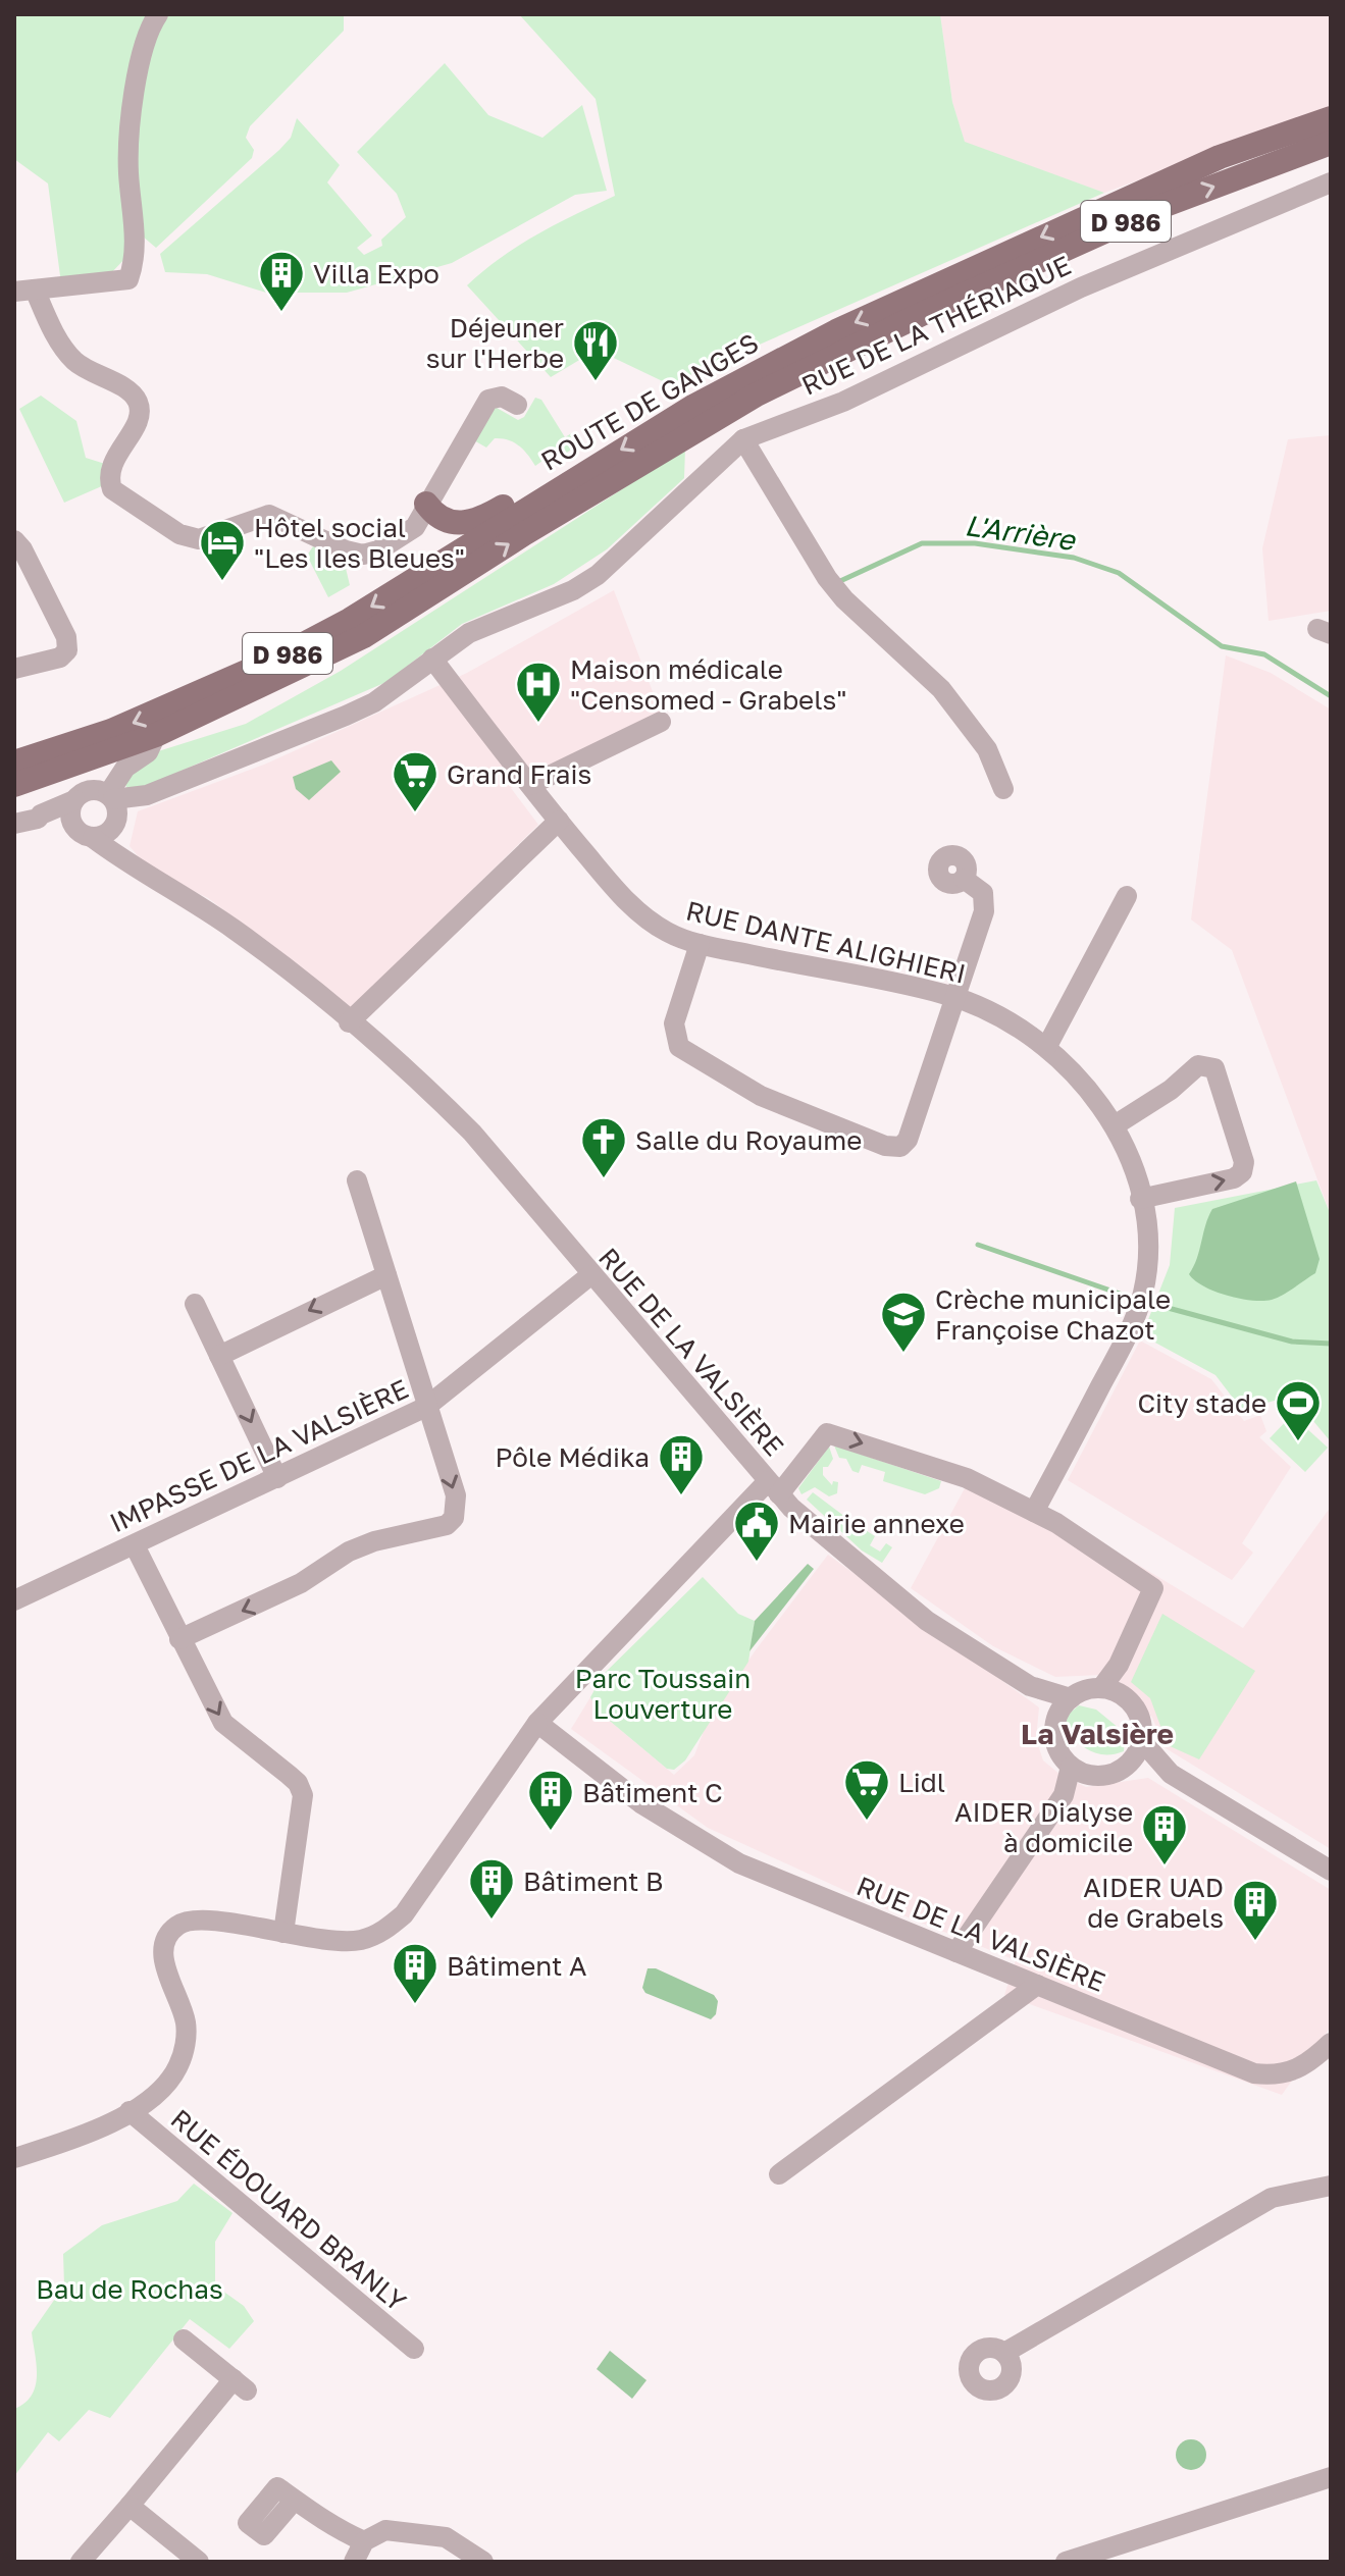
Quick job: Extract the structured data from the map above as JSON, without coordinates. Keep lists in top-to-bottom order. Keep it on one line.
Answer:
{"streets":{"main road":["D 986","ROUTE DE GANGES"],"street":["RUE DE LA THÉRIAQUE","RUE DANTE ALIGHIERI","RUE DE LA VALSIÈRE","IMPASSE DE LA VALSIÈRE","RUE ÉDOUARD BRANLY"]},"crossings":[["RUE DE LA VALSIÈRE","IMPASSE DE LA VALSIÈRE"]],"districts":["La Valsière"],"water":["L'Arrière"],"parks":["Parc Toussain Louverture","Bau de Rochas"],"places":{"building":["Villa Expo","Pôle Médika","Bâtiment C","AIDER Dialyse à domicile","Bâtiment B","AIDER UAD de Grabels","Bâtiment A"],"restaurant":["Déjeuner sur l'Herbe"],"hotel":["Hôtel social \"Les Iles Bleues\""],"hospital":["Maison médicale \"Censomed - Grabels\""],"supermarket":["Grand Frais","Lidl"],"church":["Salle du Royaume"],"school or university":["Crèche municipale Françoise Chazot"],"sports":["City stade"],"public building":["Mairie annexe"]}}
